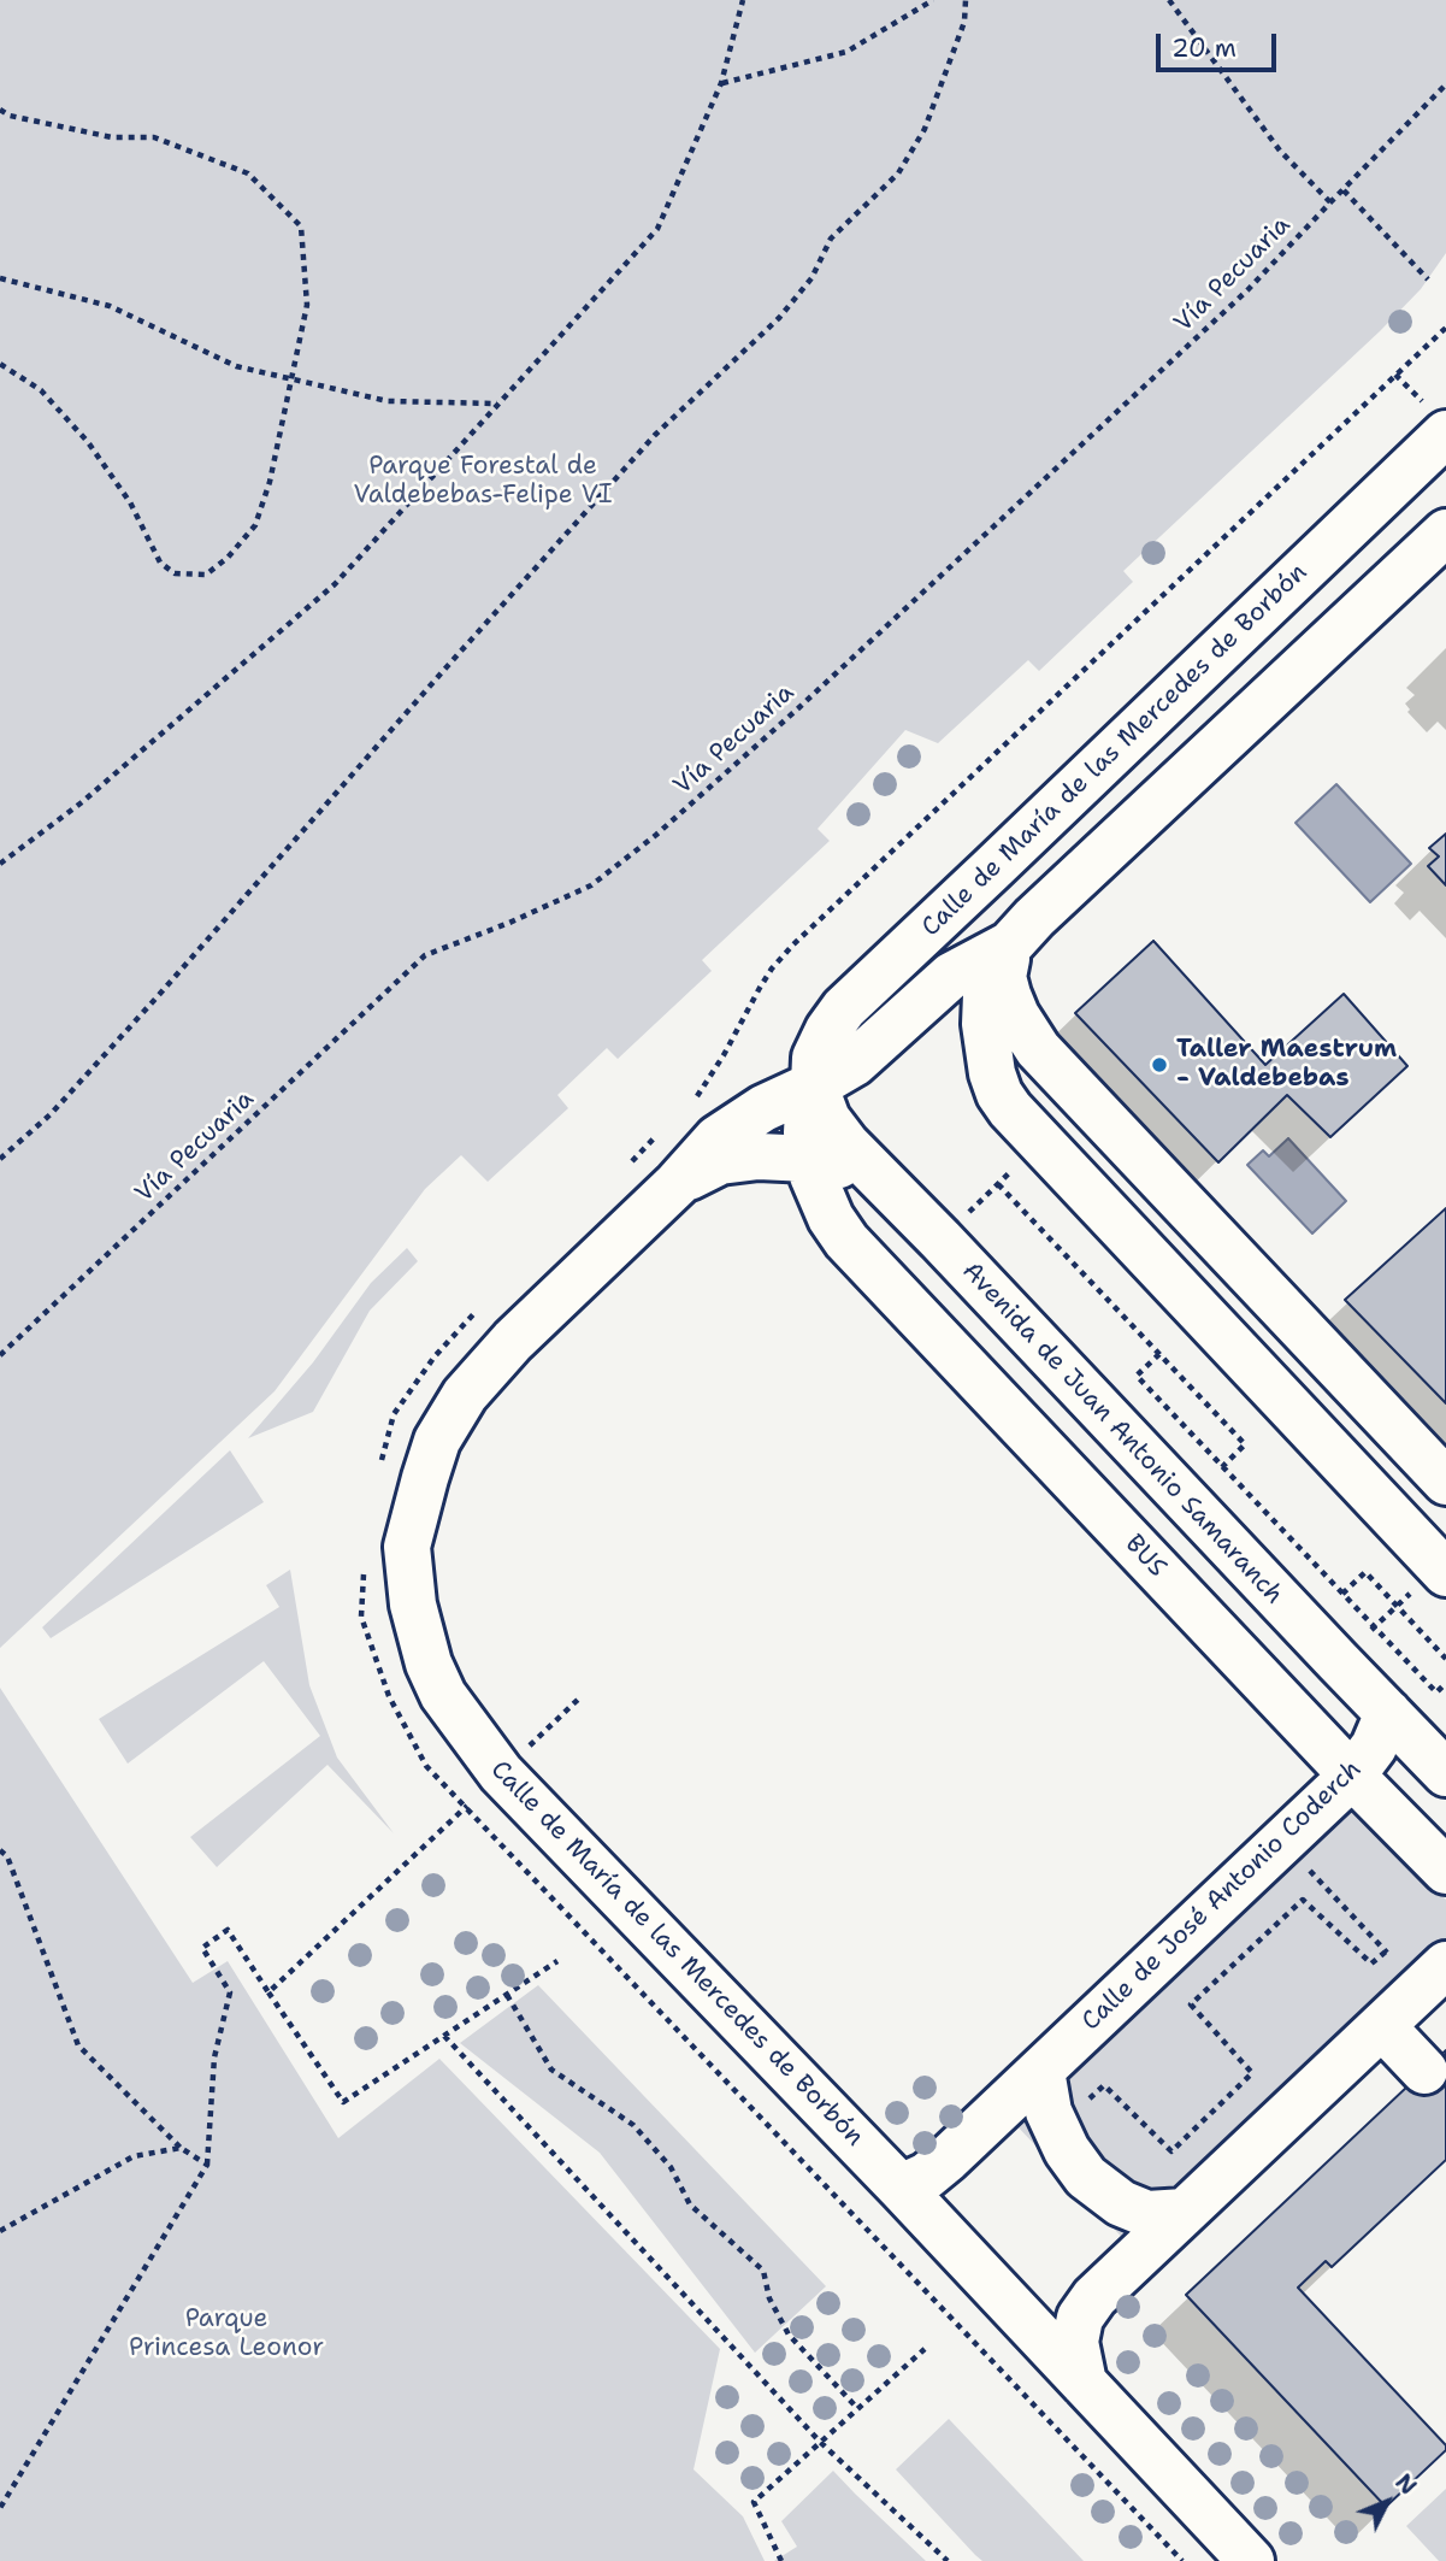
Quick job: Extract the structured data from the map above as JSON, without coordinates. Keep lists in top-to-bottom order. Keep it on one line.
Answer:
{"streets":{"street":["Calle de María de las Mercedes de Borbón","Avenida de Juan Antonio Samaranch","BUS","Calle de José Antonio Coderch"],"path":["Vía Pecuaria"]},"crossings":[["Calle de María de las Mercedes de Borbón","Avenida de Juan Antonio Samaranch"],["Calle de María de las Mercedes de Borbón","BUS"],["Calle de María de las Mercedes de Borbón","Calle de José Antonio Coderch"],["Avenida de Juan Antonio Samaranch","BUS"],["Avenida de Juan Antonio Samaranch","Calle de José Antonio Coderch"],["BUS","Calle de José Antonio Coderch"]],"parks":["Parque Forestal de Valdebebas-Felipe VI","Parque Princesa Leonor"],"places":["Taller Maestrum - Valdebebas"],"scale_bar":"20 m","north":"top right"}
